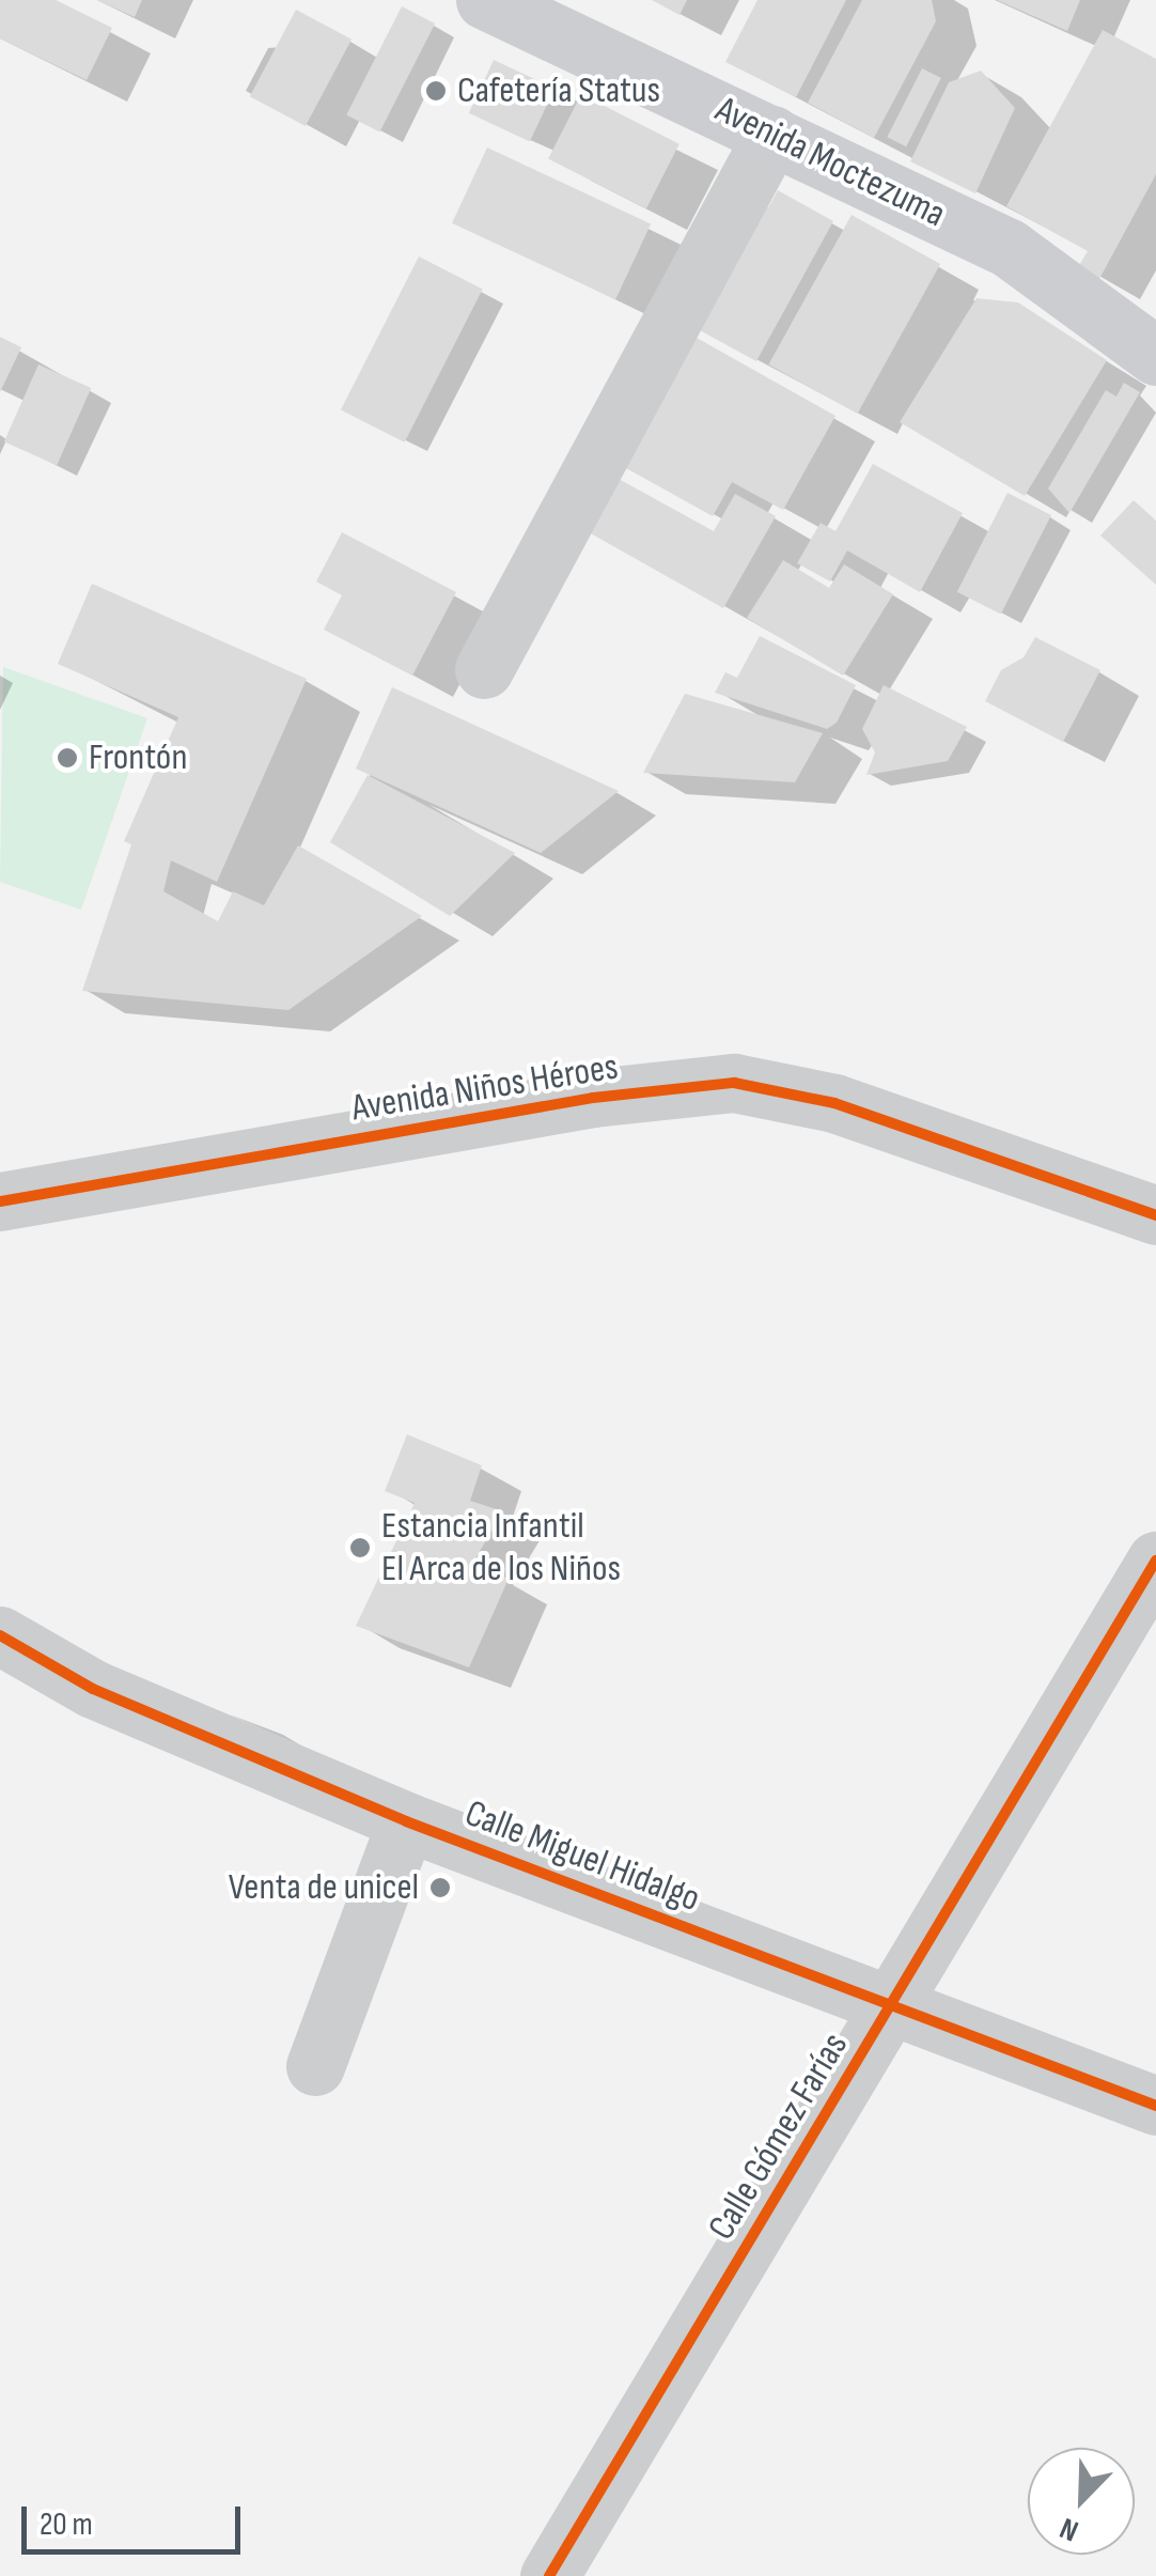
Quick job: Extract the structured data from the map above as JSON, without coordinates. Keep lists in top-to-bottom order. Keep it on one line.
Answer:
{"streets":{"main road":["Avenida Moctezuma"],"street":["Avenida Niños Héroes","Calle Miguel Hidalgo","Calle Gómez Farías"]},"crossings":[["Calle Miguel Hidalgo","Calle Gómez Farías"]],"places":["Cafetería Status","Frontón","Estancia Infantil El Arca de los Niños","Venta de unicel"],"scale_bar":"20 m","north":"bottom left"}
